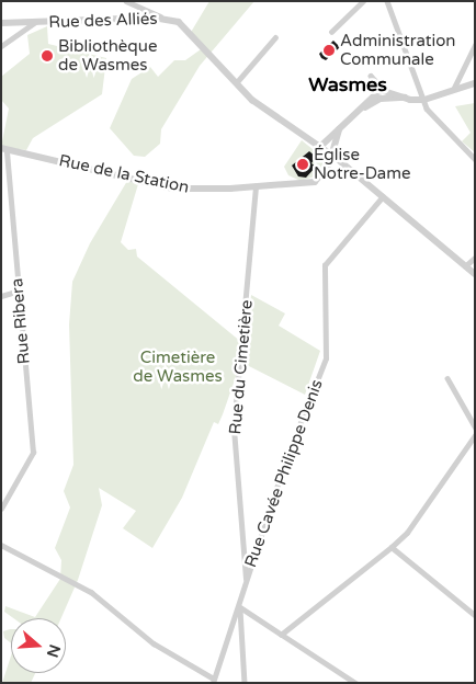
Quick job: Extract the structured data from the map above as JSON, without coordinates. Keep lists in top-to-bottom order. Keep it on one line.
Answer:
{"streets":{"street":["Rue des Alliés","Rue de la Station","Rue Ribera","Rue du Cimetière","Rue Cavée Philippe Denis"]},"crossings":[["Rue des Alliés","Rue de la Station"],["Rue de la Station","Rue Ribera"],["Rue de la Station","Rue du Cimetière"],["Rue du Cimetière","Rue Cavée Philippe Denis"]],"districts":["Wasmes"],"parks":["Cimetière de Wasmes"],"places":["Administration Communale","Bibliothèque de Wasmes","Église Notre-Dame"],"north":"right"}
